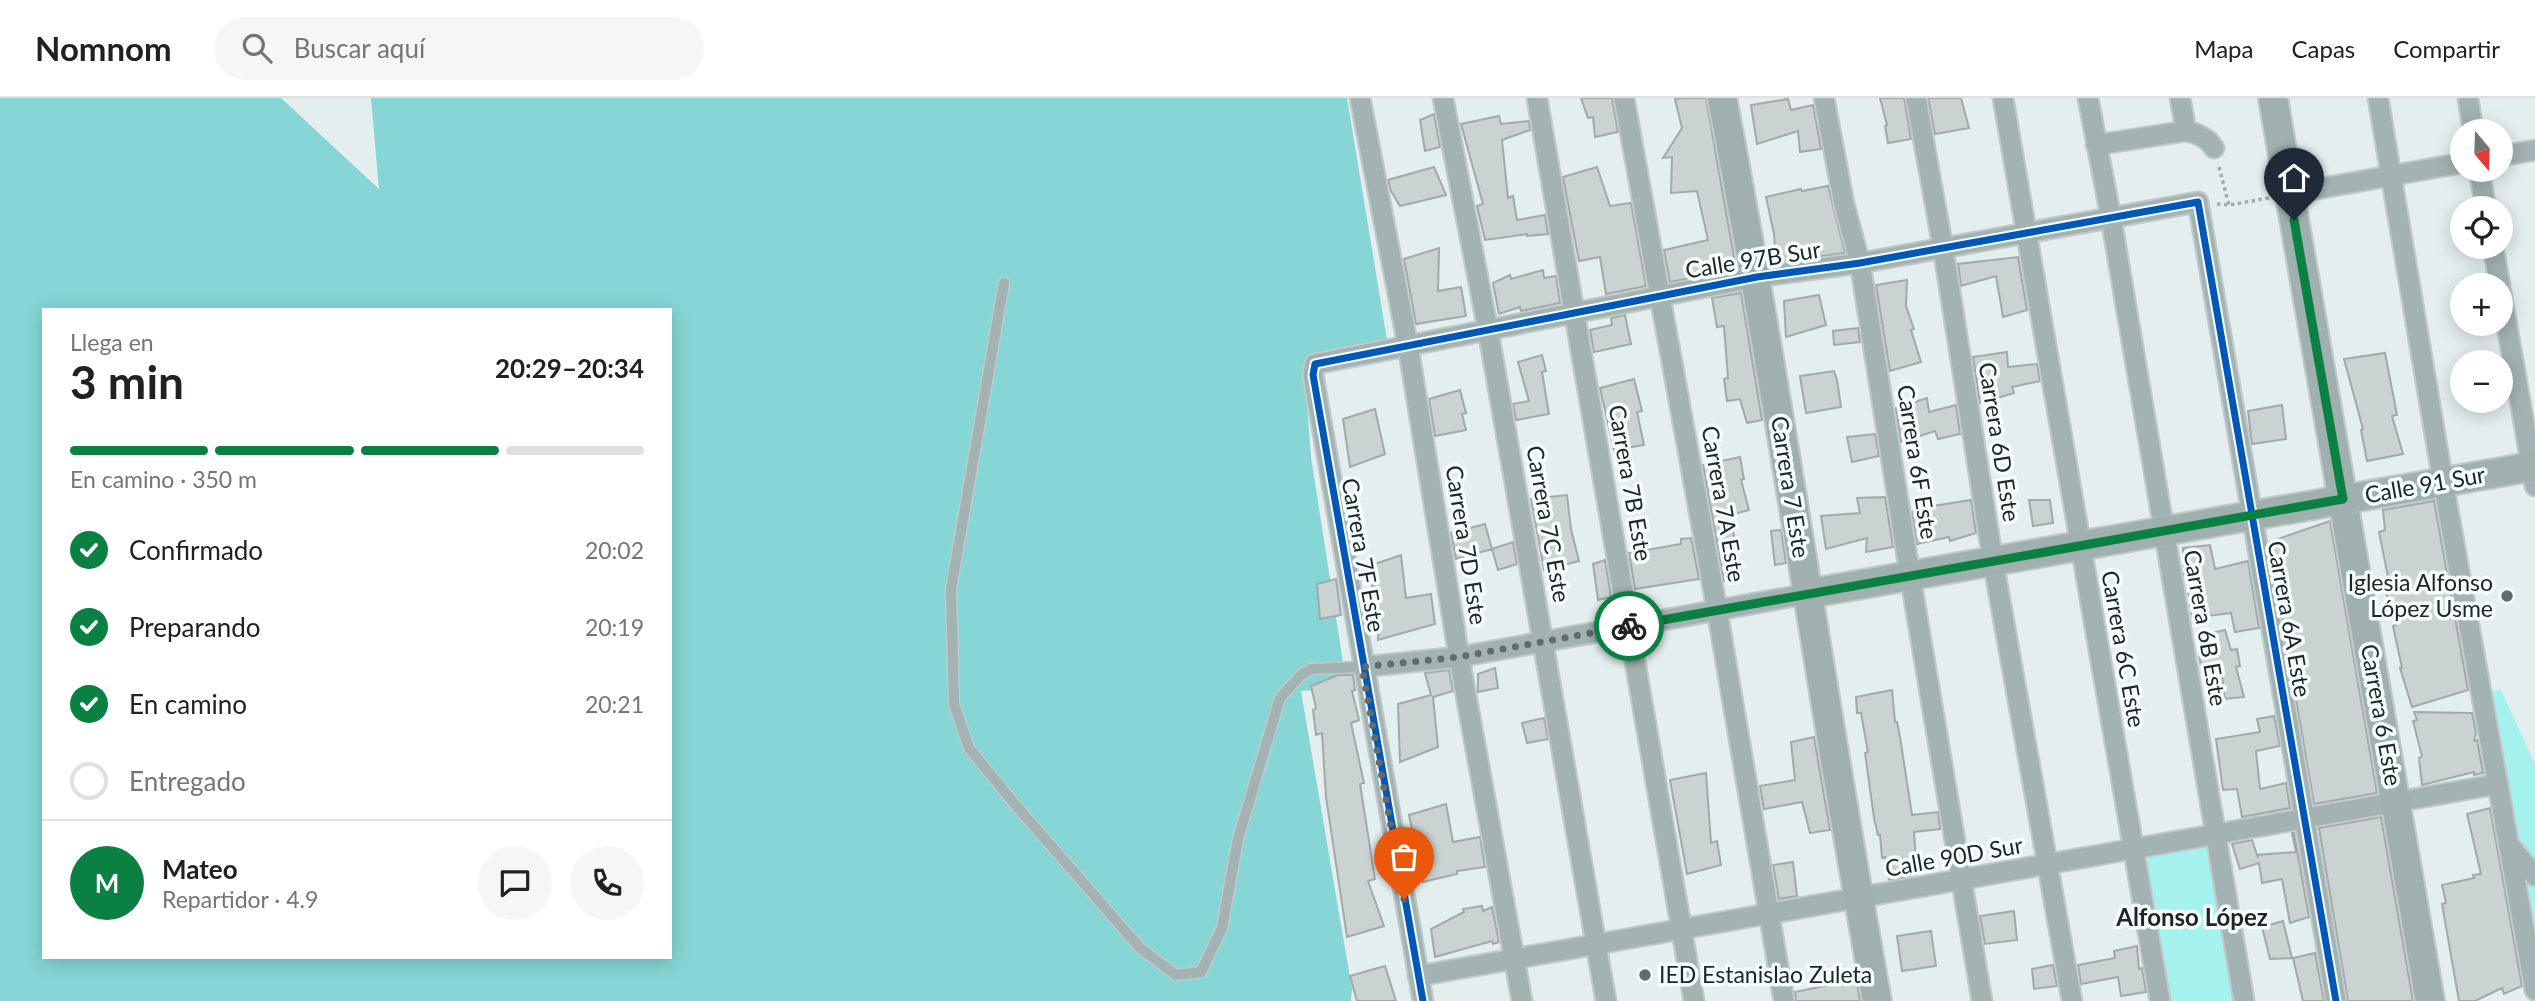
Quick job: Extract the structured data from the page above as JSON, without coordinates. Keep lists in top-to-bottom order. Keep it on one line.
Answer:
{"streets":{"street":["Calle 97B Sur","Carrera 6D Este","Carrera 6F Este","Carrera 7B Este","Calle 91 Sur","Carrera 7 Este","Carrera 7A Este","Carrera 7C Este","Carrera 7D Este","Carrera 7F Este","Carrera 6A Este","Carrera 6B Este","Carrera 6C Este","Carrera 6 Este","Calle 90D Sur"]},"crossings":[["Calle 97B Sur","Carrera 6D Este"],["Calle 97B Sur","Carrera 6F Este"],["Calle 97B Sur","Carrera 7B Este"],["Calle 97B Sur","Carrera 7 Este"],["Calle 97B Sur","Carrera 7A Este"],["Calle 97B Sur","Carrera 7C Este"],["Calle 97B Sur","Carrera 7D Este"],["Calle 97B Sur","Carrera 7F Este"],["Calle 97B Sur","Carrera 6A Este"],["Calle 97B Sur","Carrera 6B Este"],["Calle 97B Sur","Carrera 6C Este"],["Carrera 6D Este","Calle 91 Sur"],["Carrera 6D Este","Calle 90D Sur"],["Carrera 6F Este","Calle 91 Sur"],["Carrera 6F Este","Calle 90D Sur"],["Carrera 7B Este","Calle 91 Sur"],["Carrera 7B Este","Calle 90D Sur"],["Calle 91 Sur","Carrera 7 Este"],["Calle 91 Sur","Carrera 7A Este"],["Calle 91 Sur","Carrera 7C Este"],["Calle 91 Sur","Carrera 7D Este"],["Calle 91 Sur","Carrera 7F Este"],["Calle 91 Sur","Carrera 6A Este"],["Calle 91 Sur","Carrera 6B Este"],["Calle 91 Sur","Carrera 6C Este"],["Calle 91 Sur","Carrera 6 Este"],["Carrera 7 Este","Calle 90D Sur"],["Carrera 7A Este","Calle 90D Sur"],["Carrera 7C Este","Calle 90D Sur"],["Carrera 7D Este","Calle 90D Sur"],["Carrera 7F Este","Calle 90D Sur"],["Carrera 6A Este","Calle 90D Sur"],["Carrera 6B Este","Calle 90D Sur"],["Carrera 6C Este","Calle 90D Sur"],["Carrera 6 Este","Calle 90D Sur"]],"districts":["Alfonso López"],"places":["Iglesia Alfonso López Usme","IED Estanislao Zuleta"],"north":"bottom","page":{"header":"Nomnom","search":"Buscar aquí","nav":["Mapa","Capas","Compartir"],"map_buttons":["+","−"],"heading":["3 min","Llega en","20:29–20:34"],"panel":["Mateo","Repartidor · 4.9"],"bar":"En camino · 350 m","list":[["Confirmado","20:02"],["Preparando","20:19"],["En camino","20:21"],"Entregado"],"round":"M"}}
